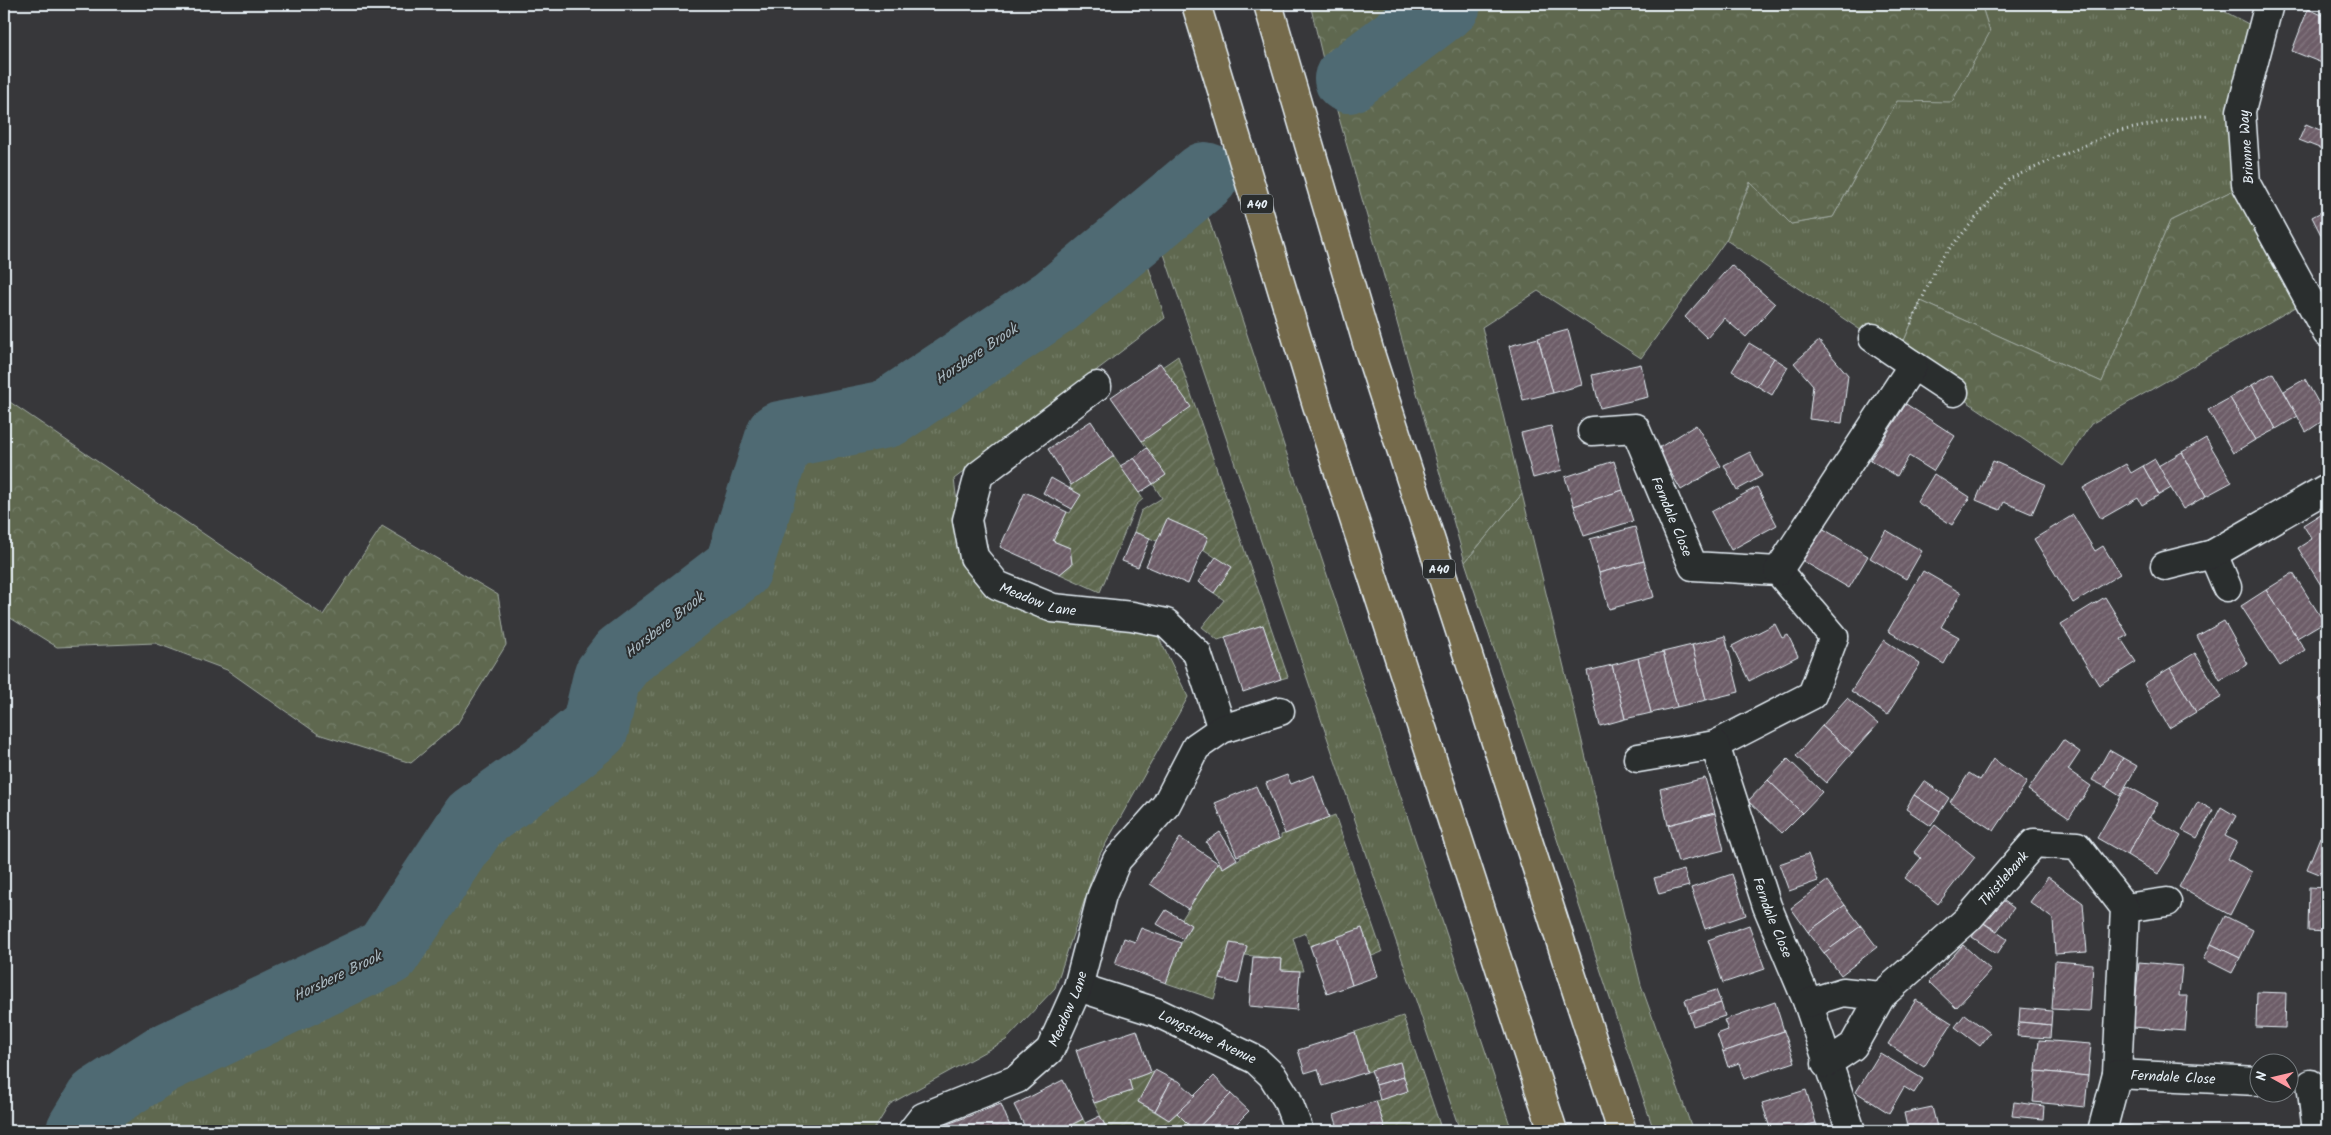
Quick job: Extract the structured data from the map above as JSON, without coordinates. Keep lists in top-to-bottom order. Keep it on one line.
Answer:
{"streets":{"highway":["A40"],"street":["Brionne Way","Ferndale Close","Meadow Lane","Thistlebank","Longstone Avenue"]},"crossings":[["Meadow Lane","Longstone Avenue"]],"water":["Horsbere Brook"],"north":"left"}
